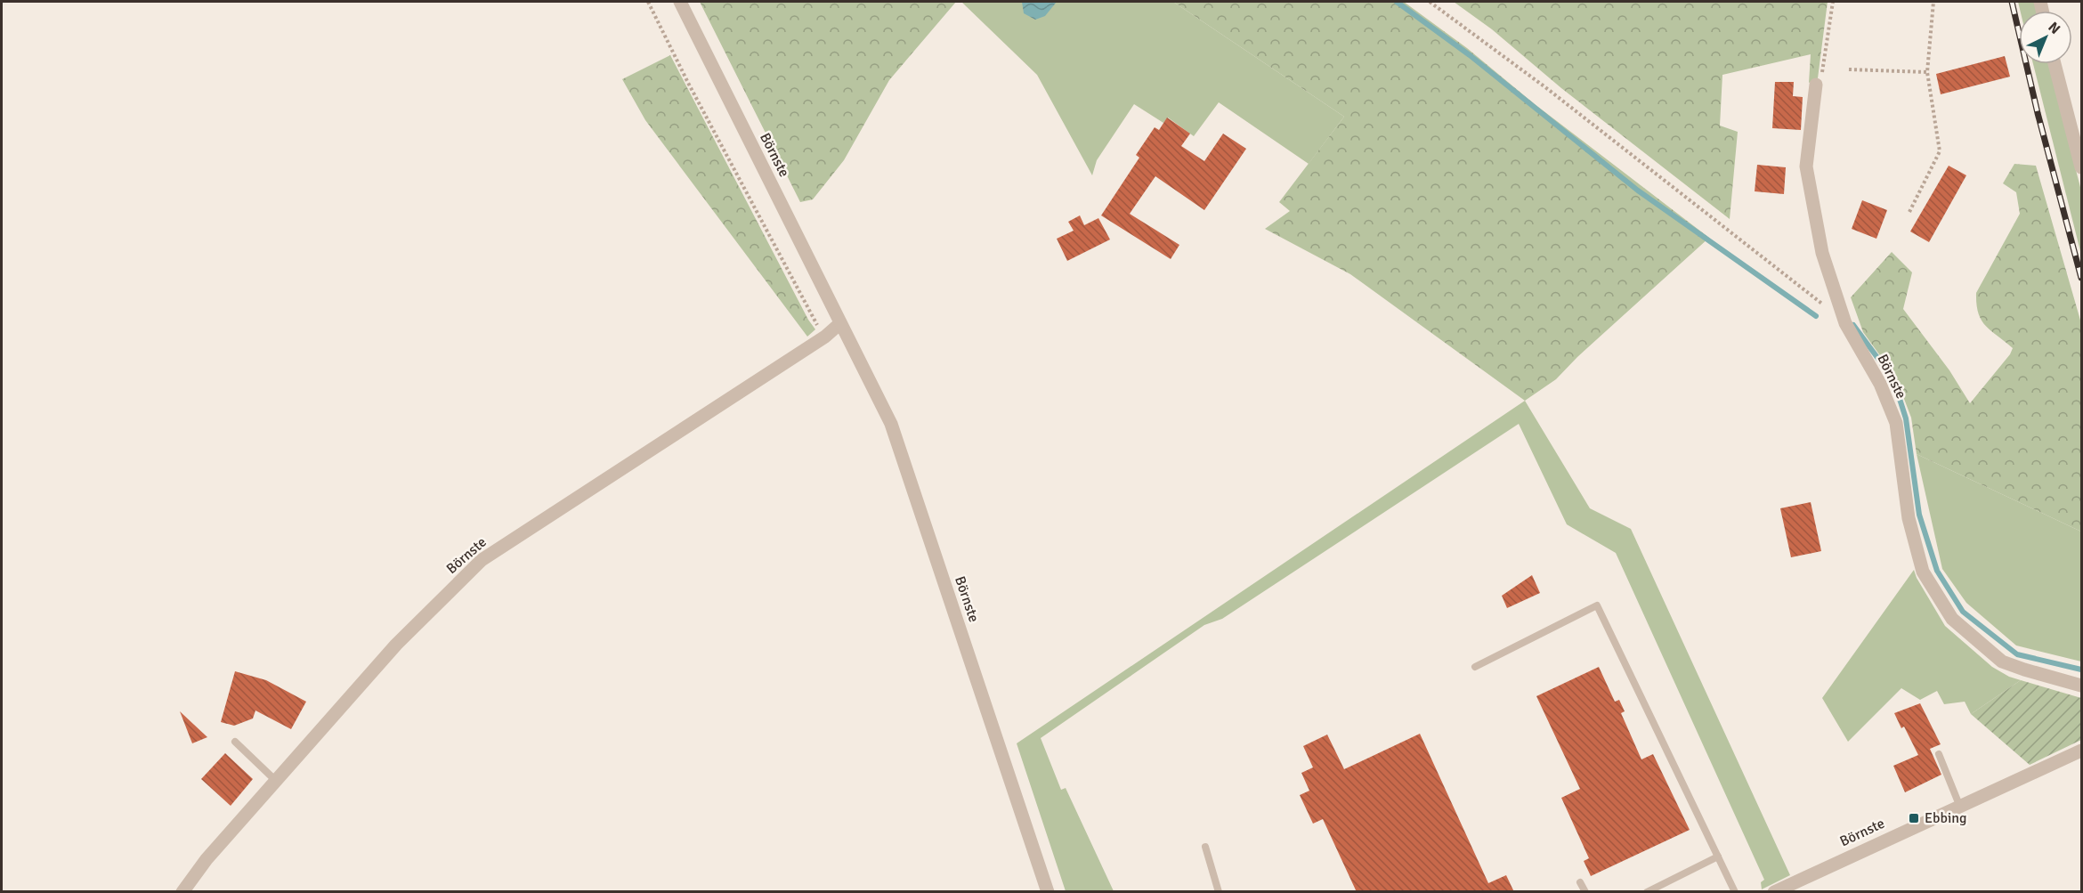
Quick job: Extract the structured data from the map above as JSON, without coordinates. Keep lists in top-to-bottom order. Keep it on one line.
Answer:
{"streets":{"street":["Börnste"]},"places":{"transit":["Ebbing"]},"north":"top right"}
